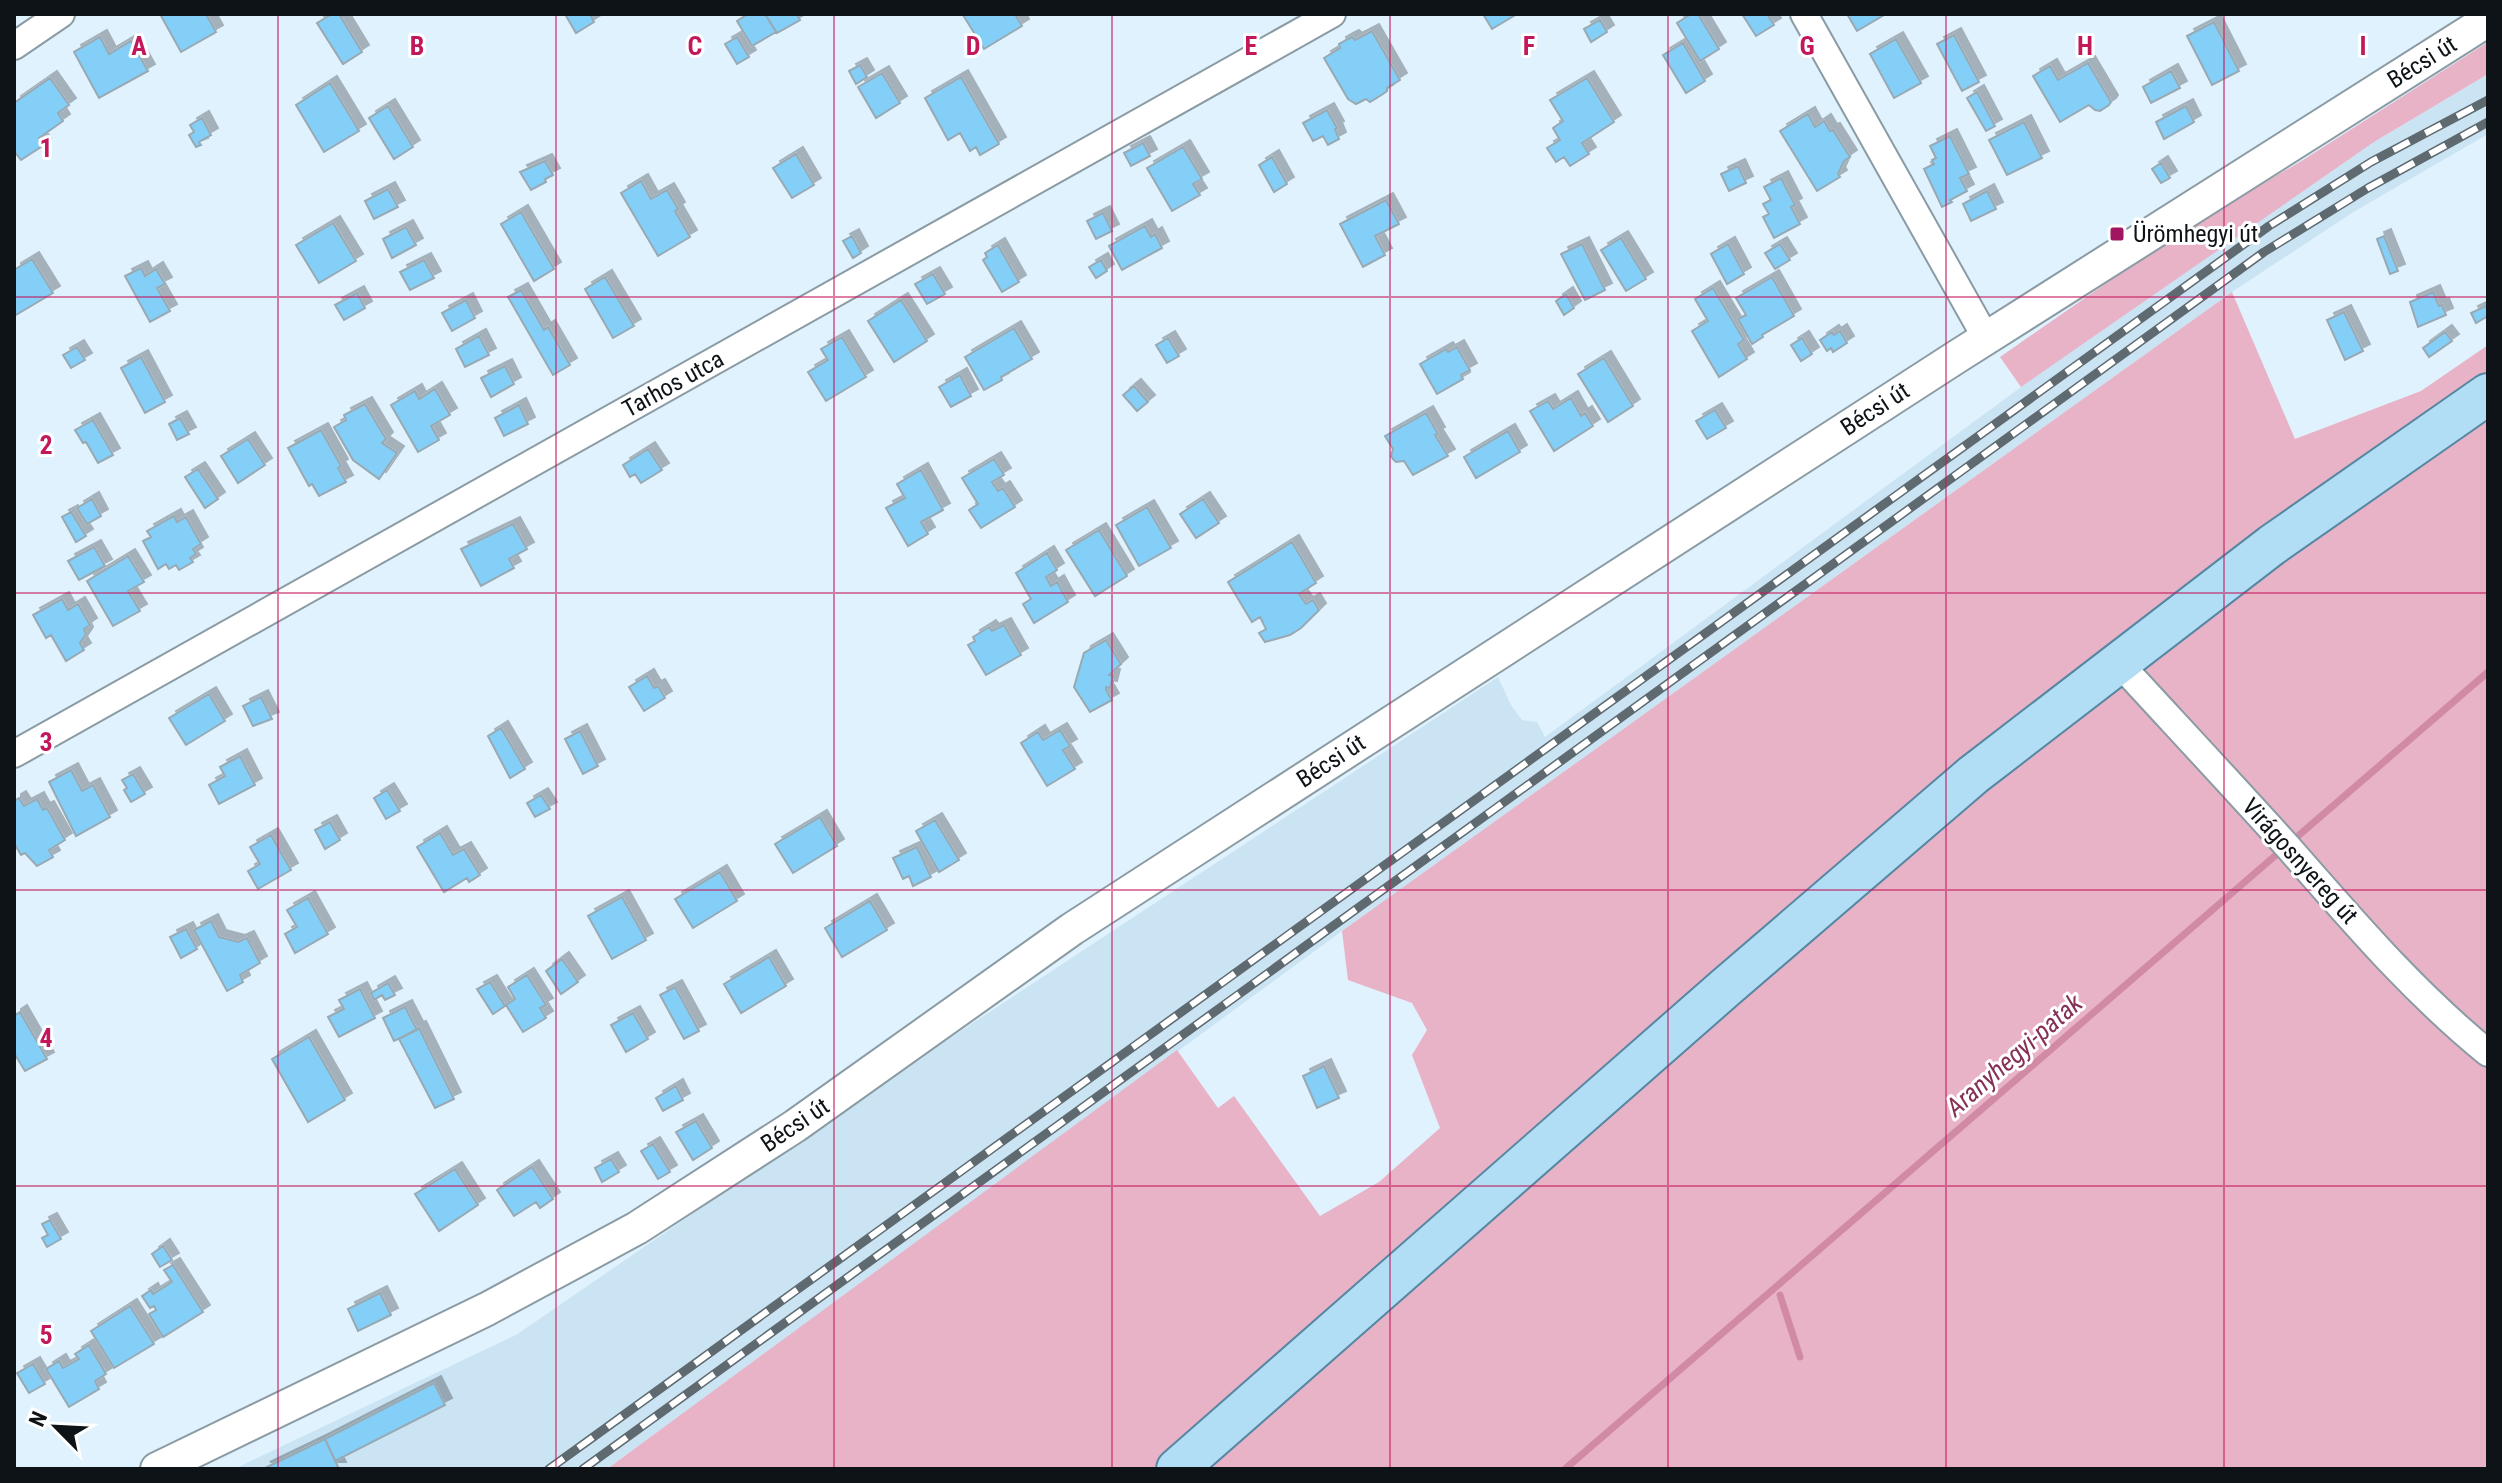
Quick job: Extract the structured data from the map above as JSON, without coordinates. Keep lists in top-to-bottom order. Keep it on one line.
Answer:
{"streets":{"street":["Bécsi út","Tarhos utca","Virágosnyereg út"]},"water":["Aranyhegyi-patak"],"places":{"transit":["Ürömhegyi út"]},"north":"top left","grid":{"columns":["A","B","C","D","E","F","G","H","I"],"rows":["1","2","3","4","5"]}}
